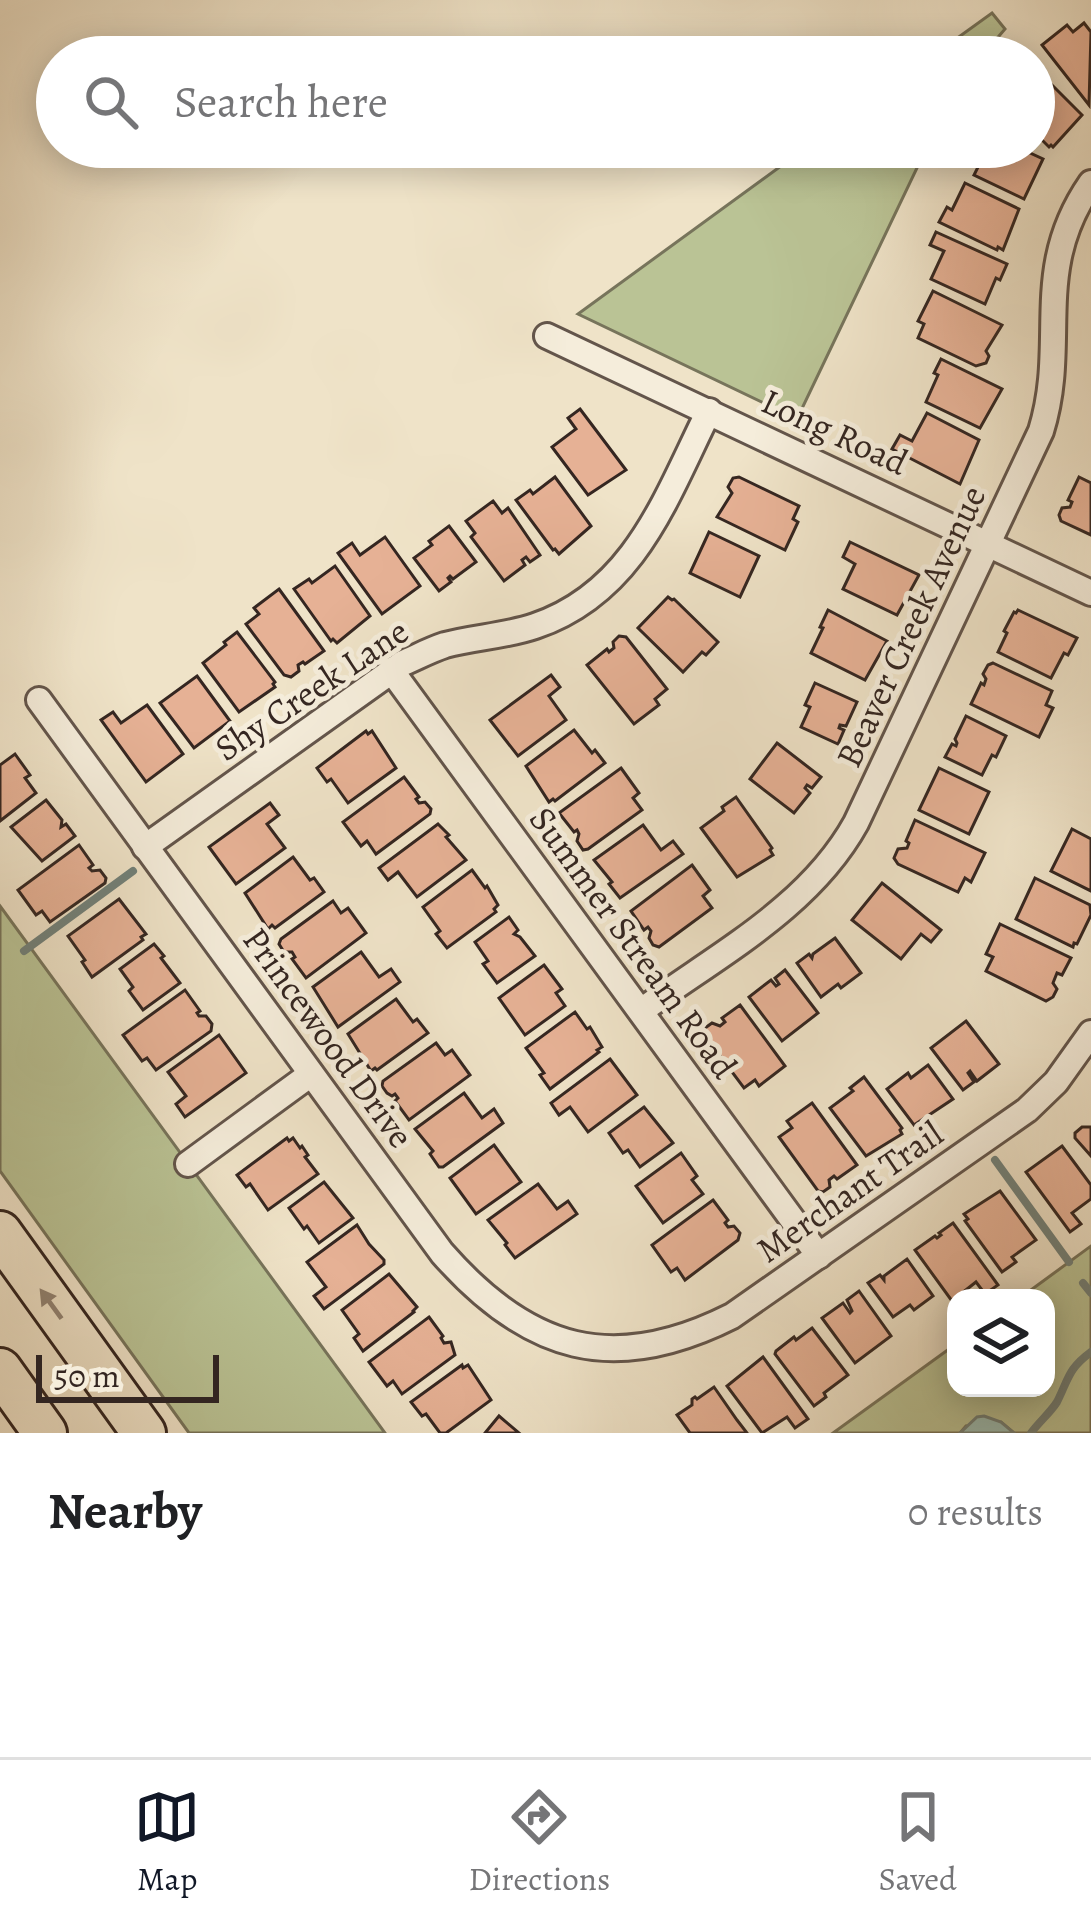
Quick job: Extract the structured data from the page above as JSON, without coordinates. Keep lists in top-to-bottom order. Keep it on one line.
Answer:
{"streets":{"street":["Long Road","Beaver Creek Avenue","Shy Creek Lane","Summer Stream Road","Princewood Drive","Merchant Trail"]},"crossings":[["Long Road","Beaver Creek Avenue"],["Long Road","Shy Creek Lane"],["Beaver Creek Avenue","Summer Stream Road"],["Shy Creek Lane","Summer Stream Road"],["Shy Creek Lane","Princewood Drive"],["Summer Stream Road","Merchant Trail"],["Princewood Drive","Merchant Trail"]],"scale_bar":"50 m","page":{"search":"Search here","scale":"50 m","heading":["Nearby","0 results"],"nav":["Map","Directions","Saved"]}}
